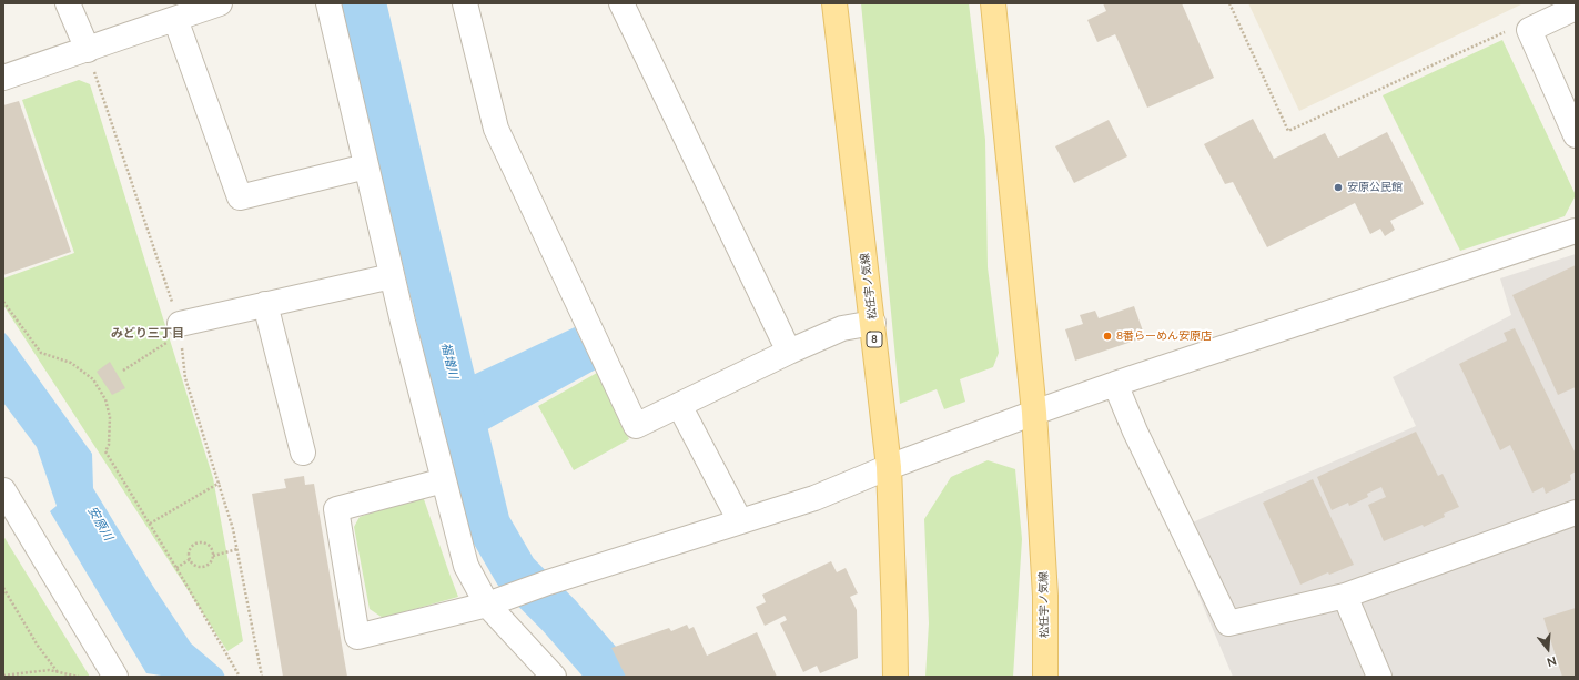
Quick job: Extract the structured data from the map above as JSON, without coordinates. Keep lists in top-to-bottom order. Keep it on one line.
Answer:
{"streets":{"main road":["松任宇ノ気線","8"]},"districts":["みどり三丁目"],"water":["福増川","安原川"],"places":["安原公民館","8番らーめん安原店"],"north":"bottom"}
